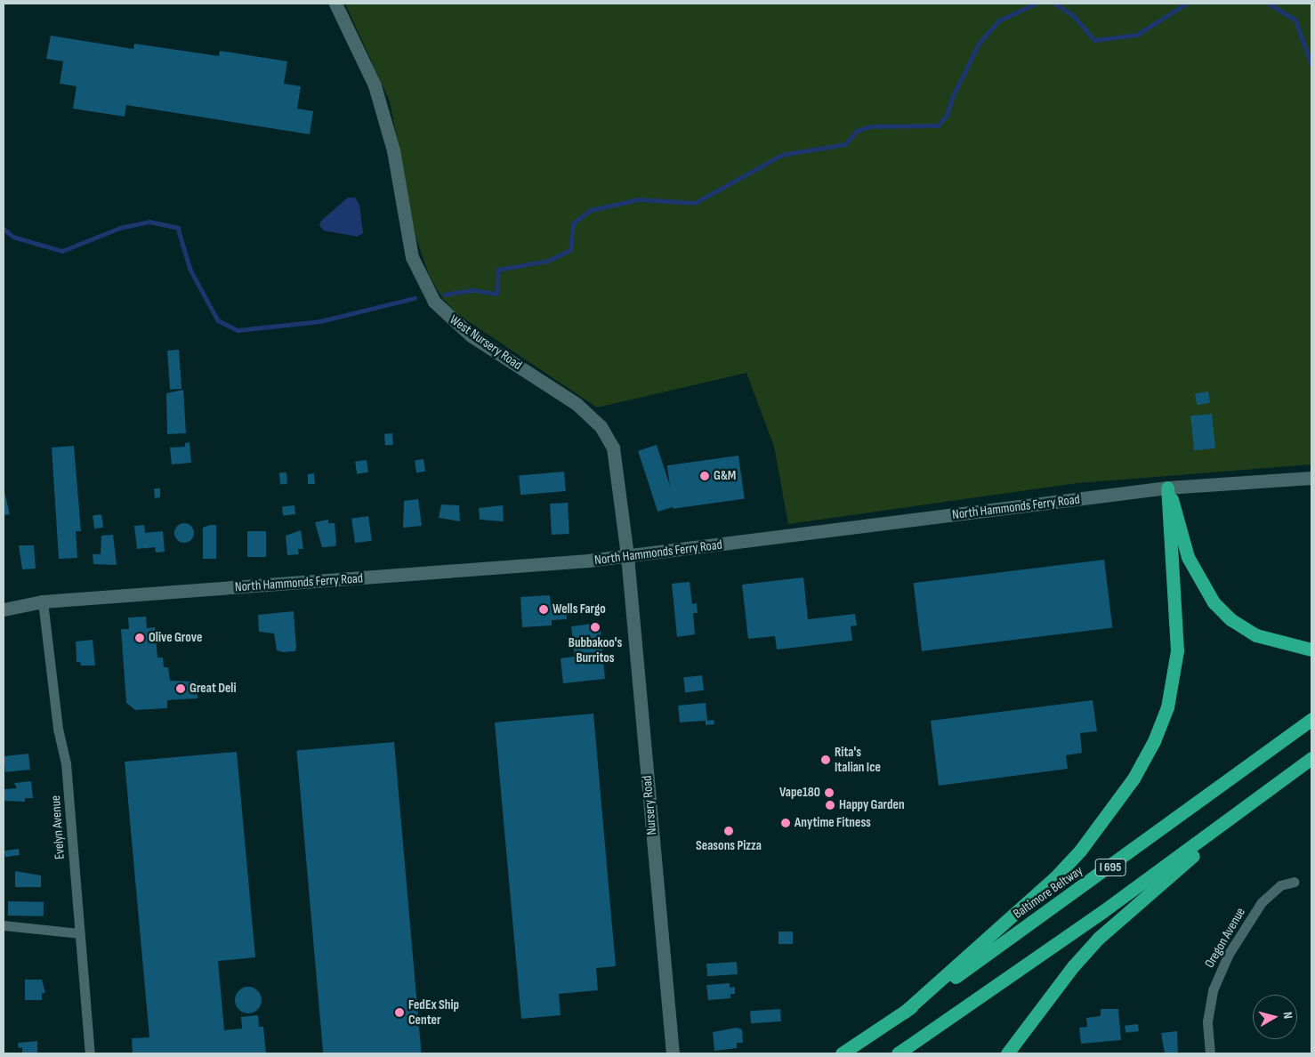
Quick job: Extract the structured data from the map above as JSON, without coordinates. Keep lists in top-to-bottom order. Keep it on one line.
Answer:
{"streets":{"highway":["I 695","Baltimore Beltway"],"main road":["West Nursery Road","North Hammonds Ferry Road","Nursery Road"],"street":["Evelyn Avenue","Oregon Avenue"]},"crossings":[["West Nursery Road","North Hammonds Ferry Road"],["West Nursery Road","Nursery Road"],["North Hammonds Ferry Road","Nursery Road"],["North Hammonds Ferry Road","Evelyn Avenue"]],"places":["G&M","Wells Fargo","Bubbakoo's Burritos","Olive Grove","Great Deli","Rita's Italian Ice","Vape180","Happy Garden","Anytime Fitness","Seasons Pizza","FedEx Ship Center"],"north":"right"}
